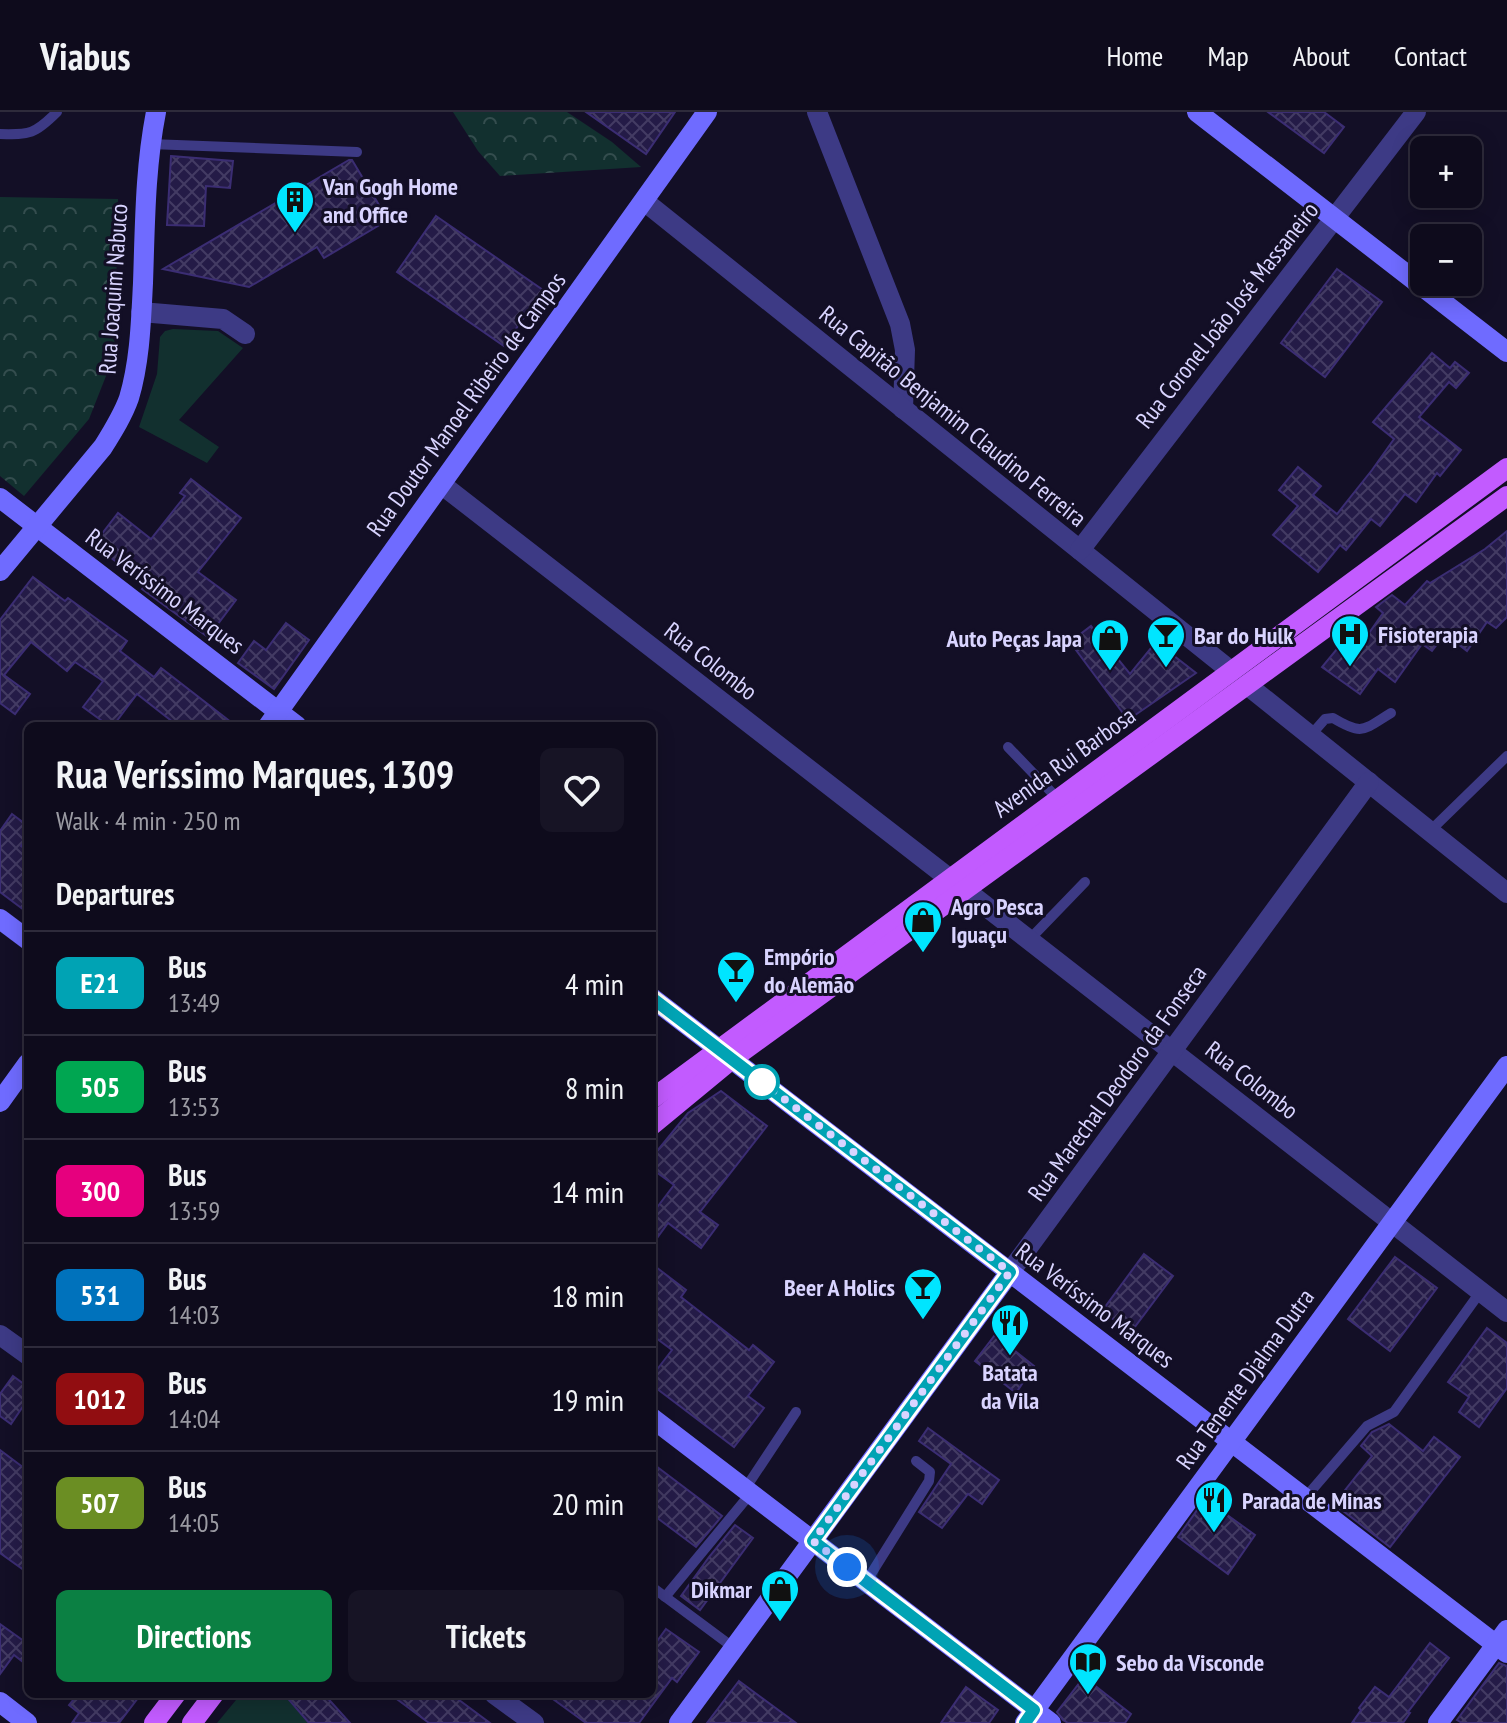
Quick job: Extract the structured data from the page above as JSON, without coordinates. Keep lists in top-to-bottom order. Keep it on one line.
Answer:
{"streets":{"main road":["Rua Joaquim Nabuco","Rua Doutor Manoel Ribeiro de Campos","Rua Veríssimo Marques","Avenida Rui Barbosa","Rua Marechal Deodoro da Fonseca","Rua Tenente Djalma Dutra"],"street":["Rua Coronel João José Massaneiro","Rua Capitão Benjamim Claudino Ferreira","Rua Colombo"]},"crossings":[["Rua Joaquim Nabuco","Rua Veríssimo Marques"],["Rua Coronel João José Massaneiro","Rua Capitão Benjamim Claudino Ferreira"],["Rua Doutor Manoel Ribeiro de Campos","Rua Capitão Benjamim Claudino Ferreira"],["Rua Doutor Manoel Ribeiro de Campos","Rua Veríssimo Marques"],["Rua Doutor Manoel Ribeiro de Campos","Rua Colombo"],["Rua Capitão Benjamim Claudino Ferreira","Avenida Rui Barbosa"],["Rua Veríssimo Marques","Avenida Rui Barbosa"],["Rua Veríssimo Marques","Rua Marechal Deodoro da Fonseca"],["Rua Veríssimo Marques","Rua Tenente Djalma Dutra"],["Rua Colombo","Avenida Rui Barbosa"],["Rua Colombo","Rua Marechal Deodoro da Fonseca"],["Rua Colombo","Rua Tenente Djalma Dutra"]],"places":{"building":["Van Gogh Home and Office"],"hospital":["Fisioterapia"],"bar":["Bar do Hulk","Empório do Alemão","Beer A Holics"],"shop":["Auto Peças Japa","Agro Pesca Iguaçu","Dikmar"],"restaurant":["Batata da Vila","Parada de Minas"],"library":["Sebo da Visconde"]},"lines":["bus line E21"],"page":{"header":"Viabus","nav":["Home","Map","About","Contact"],"map_buttons":["+","−"],"heading":[["Rua Veríssimo Marques, 1309","Walk · 4 min · 250 m"],"Departures"],"list":[{"mark":"E21","name":"Bus","note":"13:49","value":"4 min"},{"mark":"505","name":"Bus","note":"13:53","value":"8 min"},{"mark":"300","name":"Bus","note":"13:59","value":"14 min"},{"mark":"531","name":"Bus","note":"14:03","value":"18 min"},{"mark":"1012","name":"Bus","note":"14:04","value":"19 min"},{"mark":"507","name":"Bus","note":"14:05","value":"20 min"}],"buttons":["Directions","Tickets"]}}
